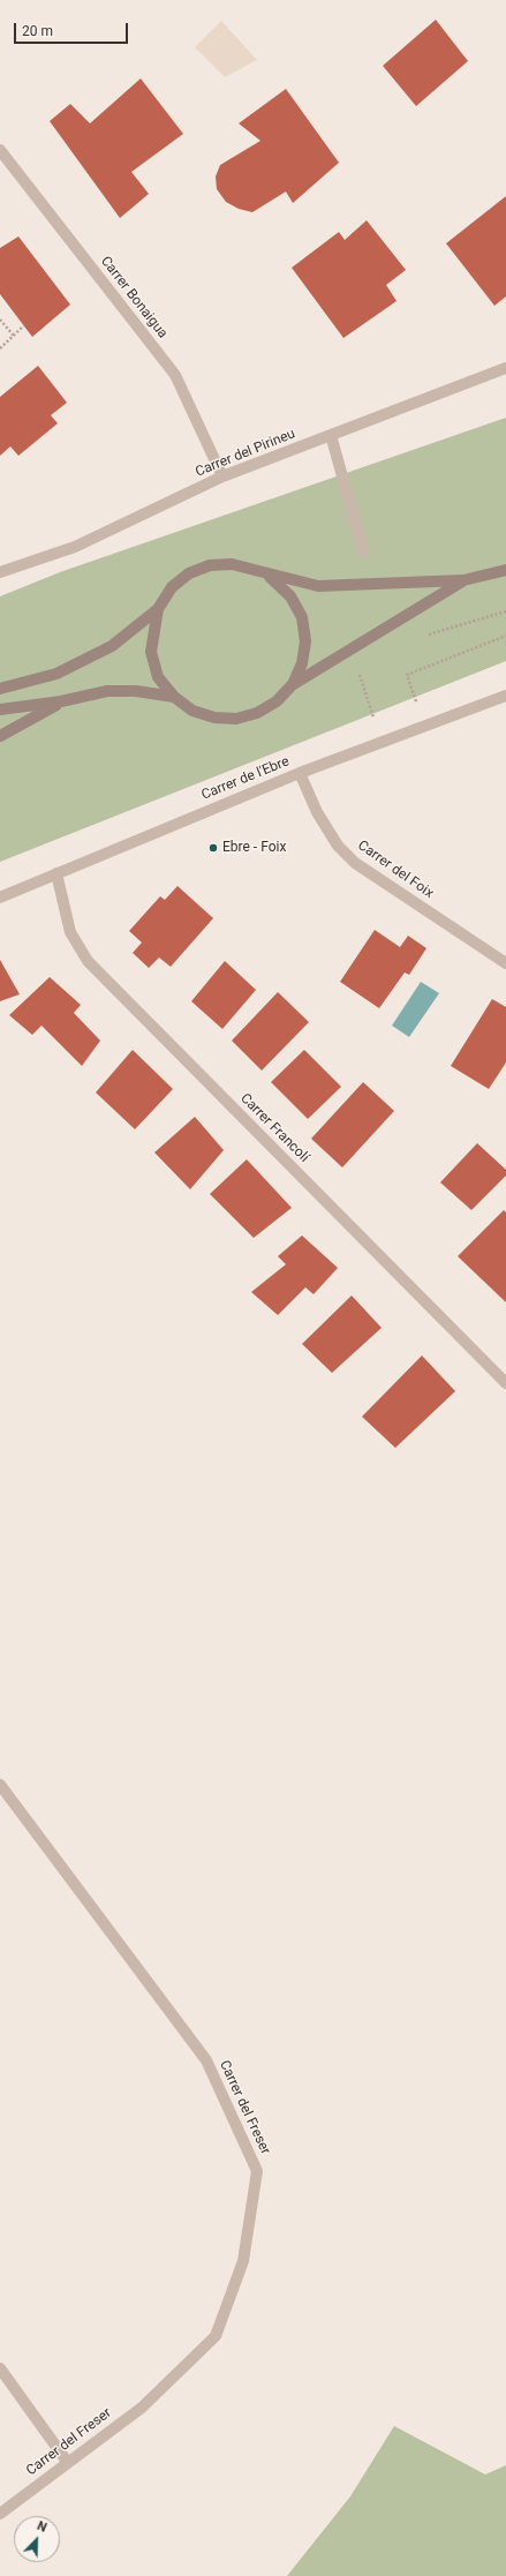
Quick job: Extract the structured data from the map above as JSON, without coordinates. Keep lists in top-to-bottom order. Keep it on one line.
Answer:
{"streets":{"street":["Carrer Bonaigua","Carrer del Pirineu","Carrer de l'Ebre","Carrer del Foix","Carrer Francolí","Carrer del Freser"]},"crossings":[["Carrer Bonaigua","Carrer del Pirineu"],["Carrer de l'Ebre","Carrer del Foix"],["Carrer de l'Ebre","Carrer Francolí"]],"places":["Ebre - Foix"],"scale_bar":"20 m","north":"top right"}
